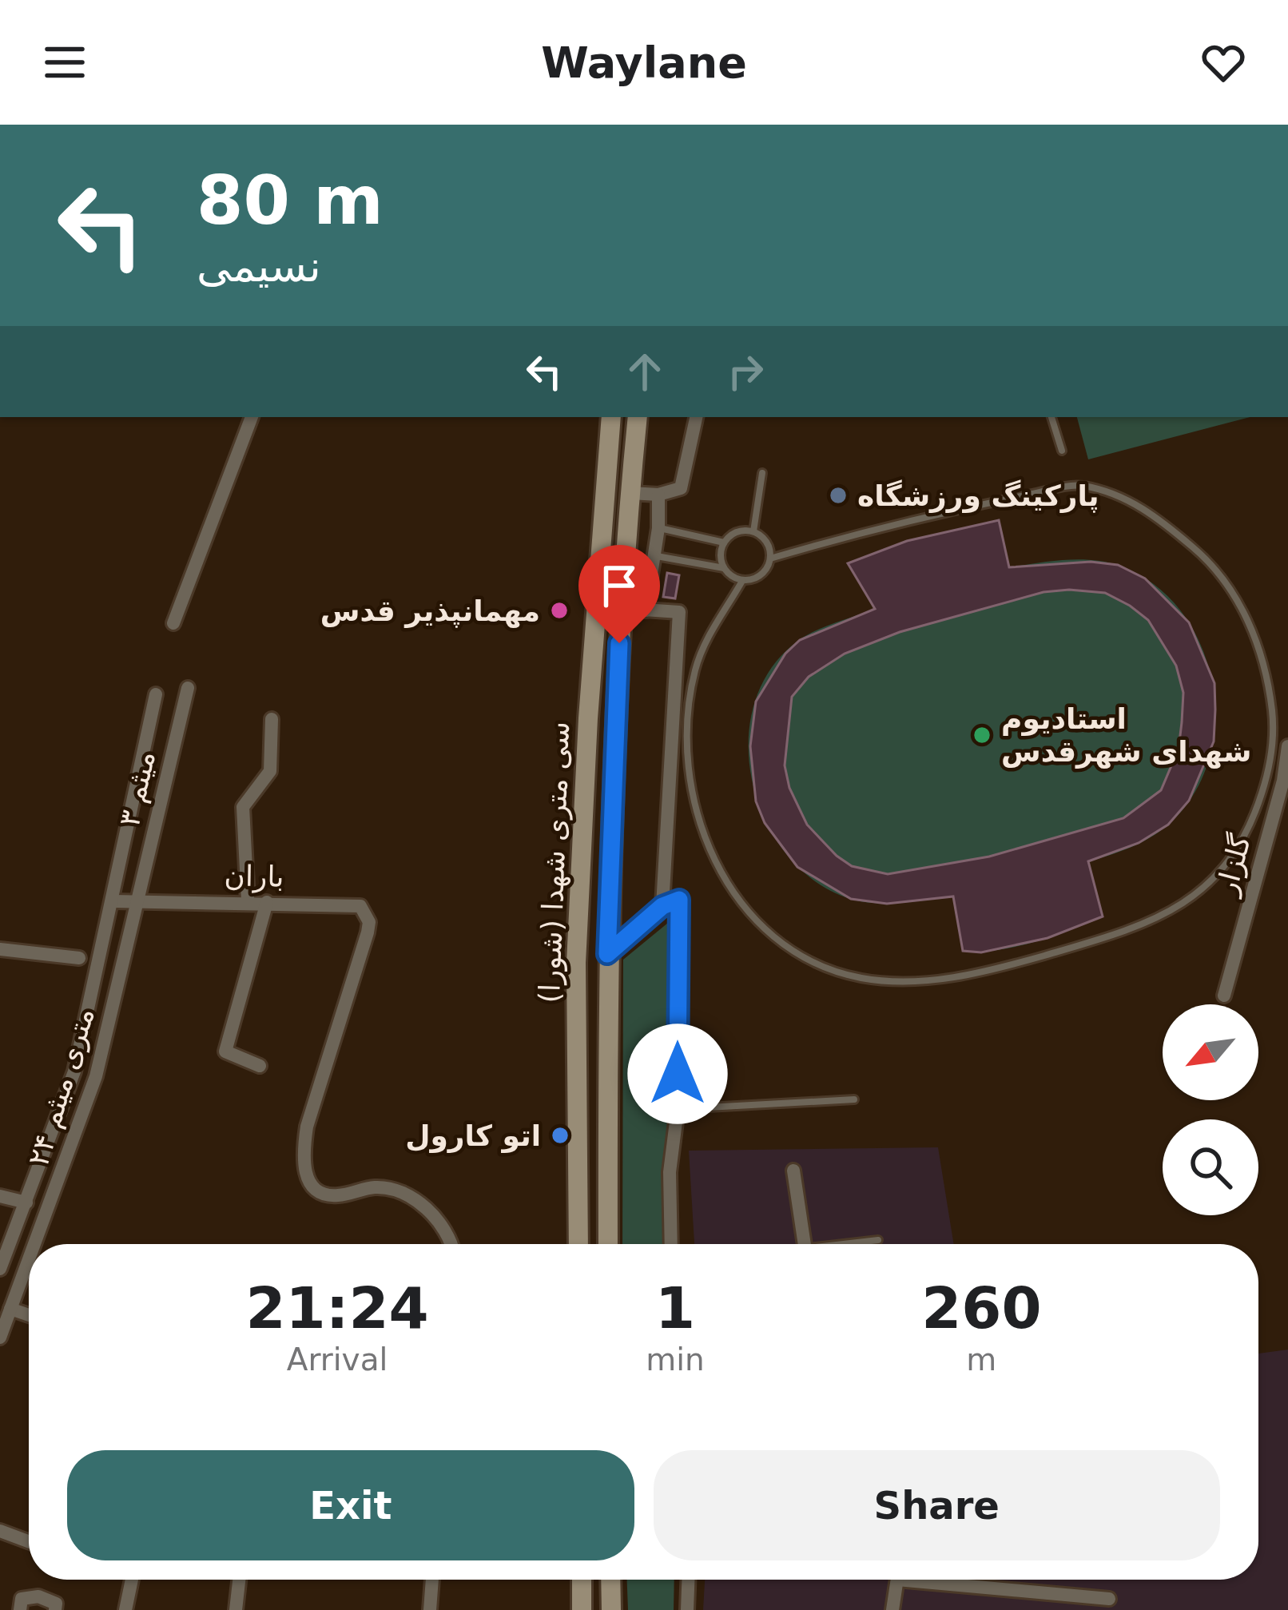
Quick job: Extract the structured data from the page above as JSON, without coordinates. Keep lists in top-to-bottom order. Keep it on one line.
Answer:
{"streets":{"main road":["سی متری شهدا (شورا)"],"street":["میثم ۳","گلزار","باران","۲۴ متری میثم"]},"crossings":[["میثم ۳","باران"],["میثم ۳","۲۴ متری میثم"],["باران","۲۴ متری میثم"]],"places":["پارکینگ ورزشگاه","مهمانپذیر قدس","استادیوم شهدای شهرقدس","اتو کارول"],"north":"bottom left","page":{"header":"Waylane","turn":["80 m","نسیمی"],"eta":["21:24","Arrival","1","min","260","m"],"buttons":["Exit","Share"]}}
